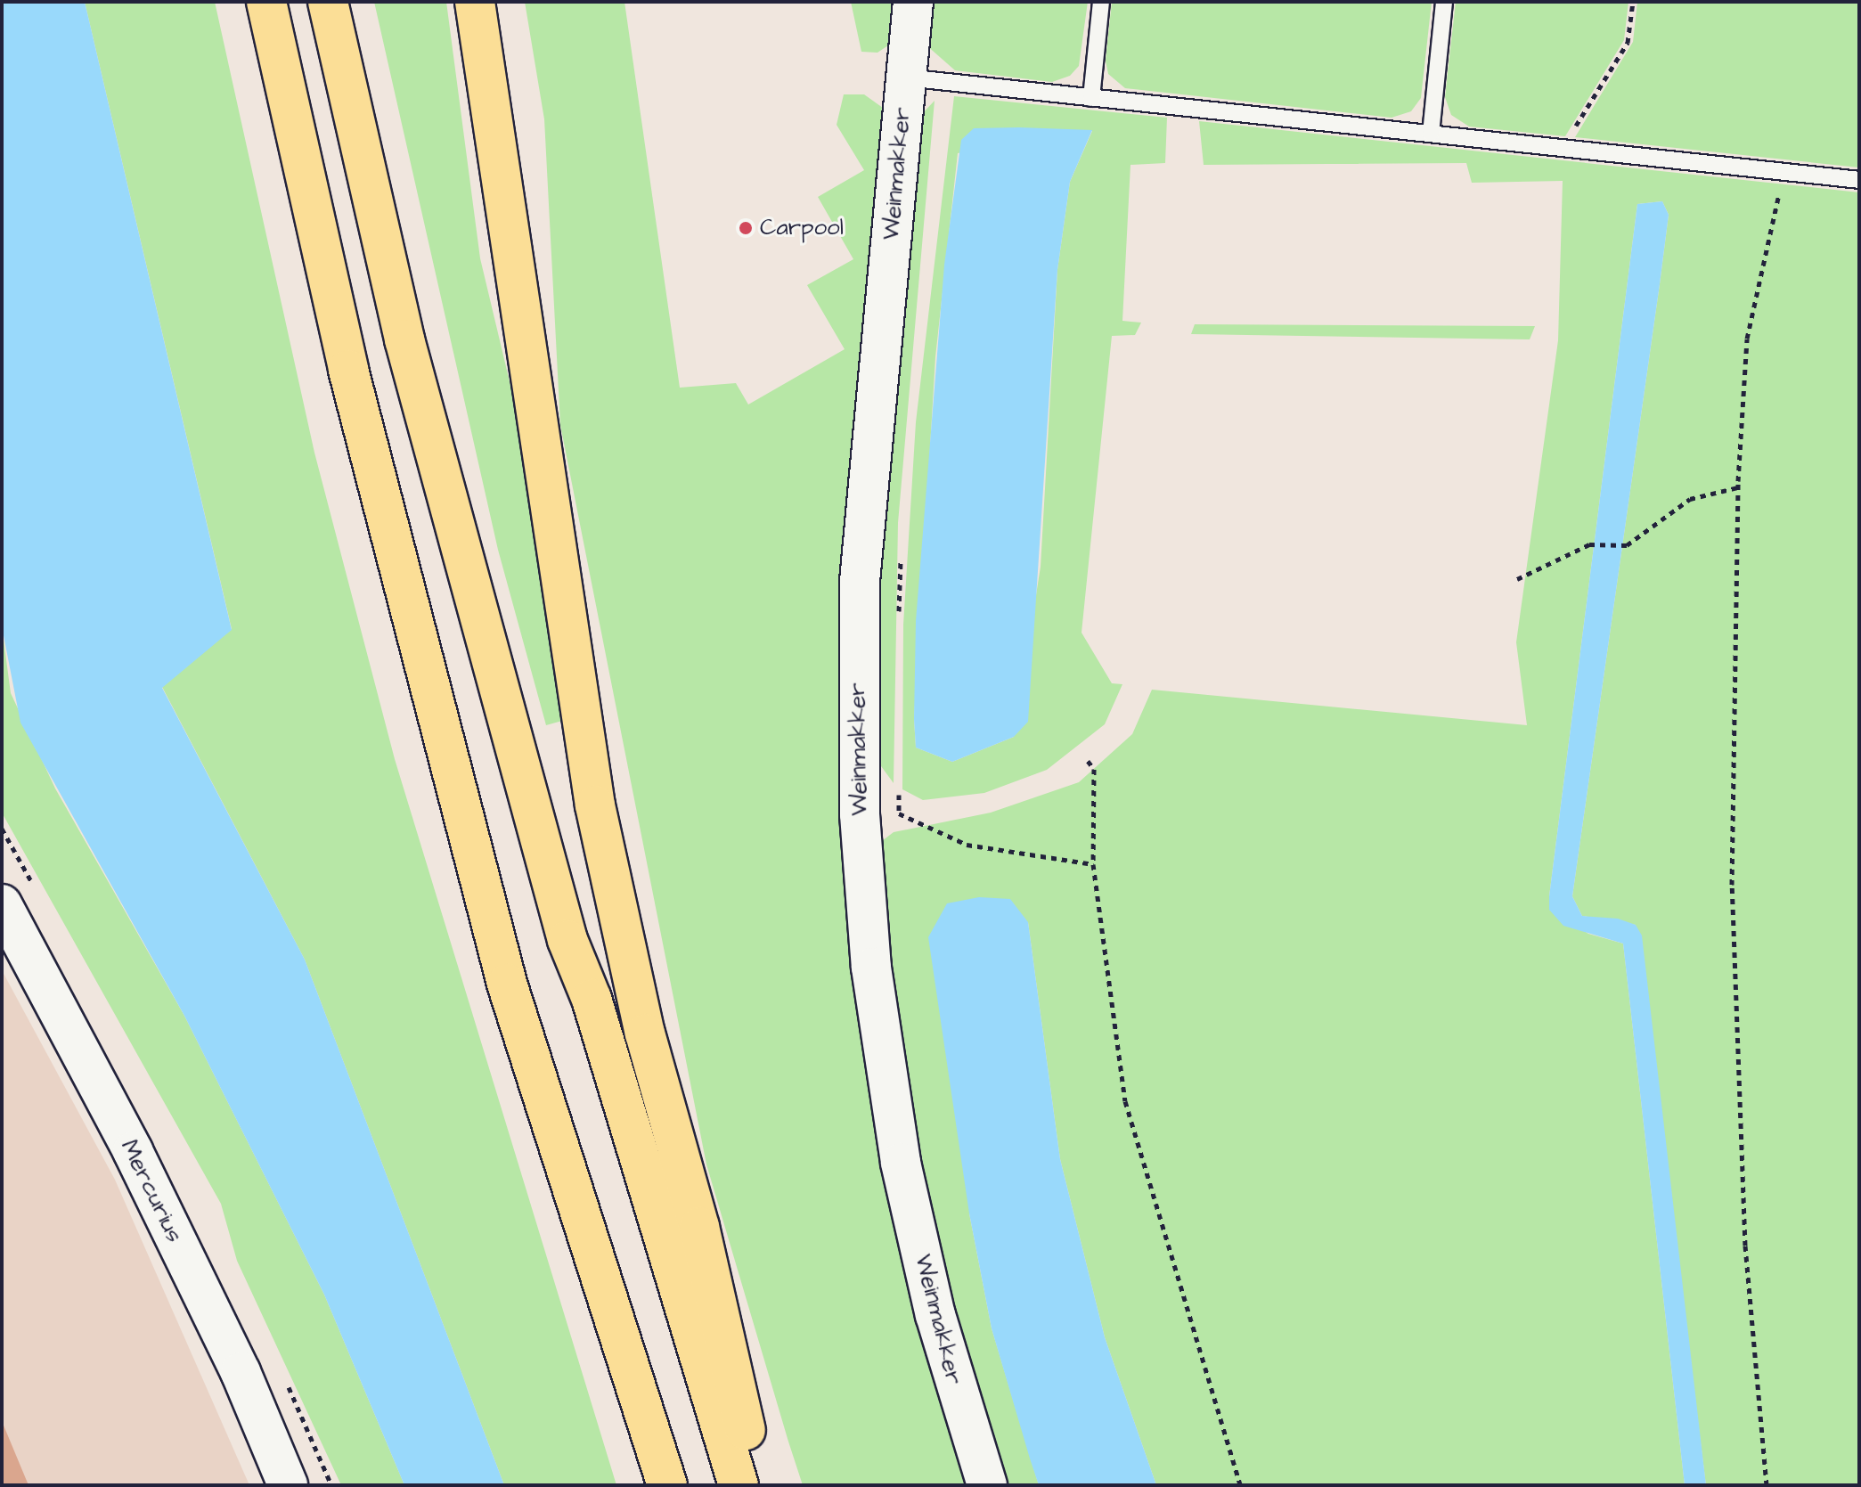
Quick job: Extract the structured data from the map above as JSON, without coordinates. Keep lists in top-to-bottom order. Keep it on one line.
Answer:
{"streets":{"main road":["Weinmakker","Mercurius"]},"places":["Carpool"]}
